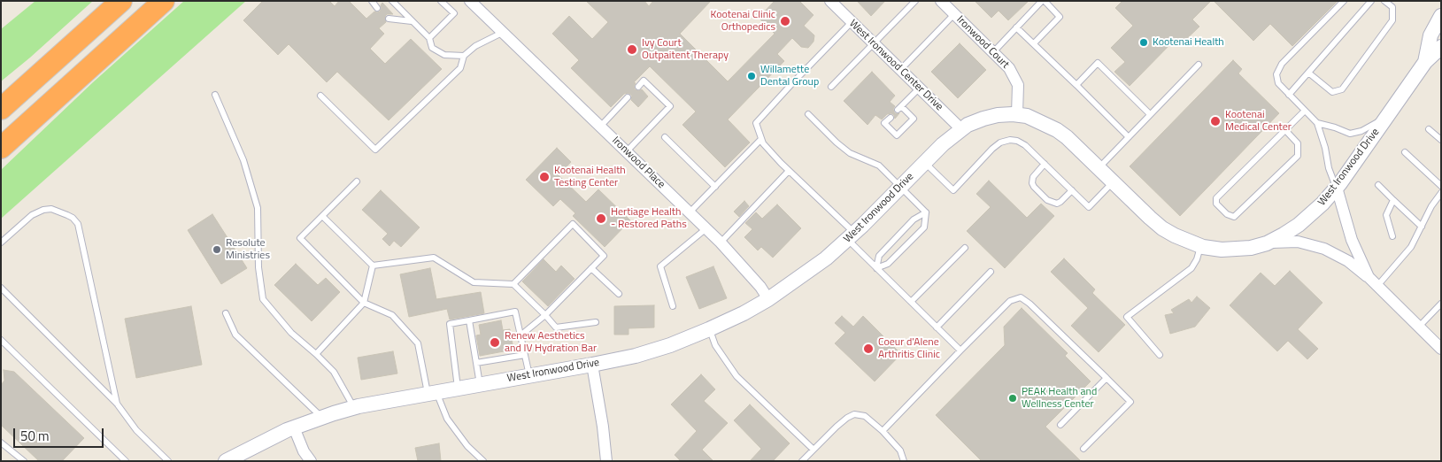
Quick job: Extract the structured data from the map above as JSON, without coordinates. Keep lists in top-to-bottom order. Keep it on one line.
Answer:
{"streets":{"street":["Ironwood Court","West Ironwood Center Drive","Ironwood Place","West Ironwood Drive"]},"crossings":[["Ironwood Court","West Ironwood Drive"],["West Ironwood Center Drive","West Ironwood Drive"],["Ironwood Place","West Ironwood Drive"]],"places":["Kootenai Clinic Orthopedics","Kootenai Health","Ivy Court Outpaitent Therapy","Willamette Dental Group","Kootenai Medical Center","Kootenai Health Testing Center","Hertiage Health - Restored Paths","Resolute Ministries","Renew Aesthetics and IV Hydration Bar","Coeur d'Alene Arthritis Clinic","PEAK Health and Wellness Center"],"scale_bar":"50 m"}
